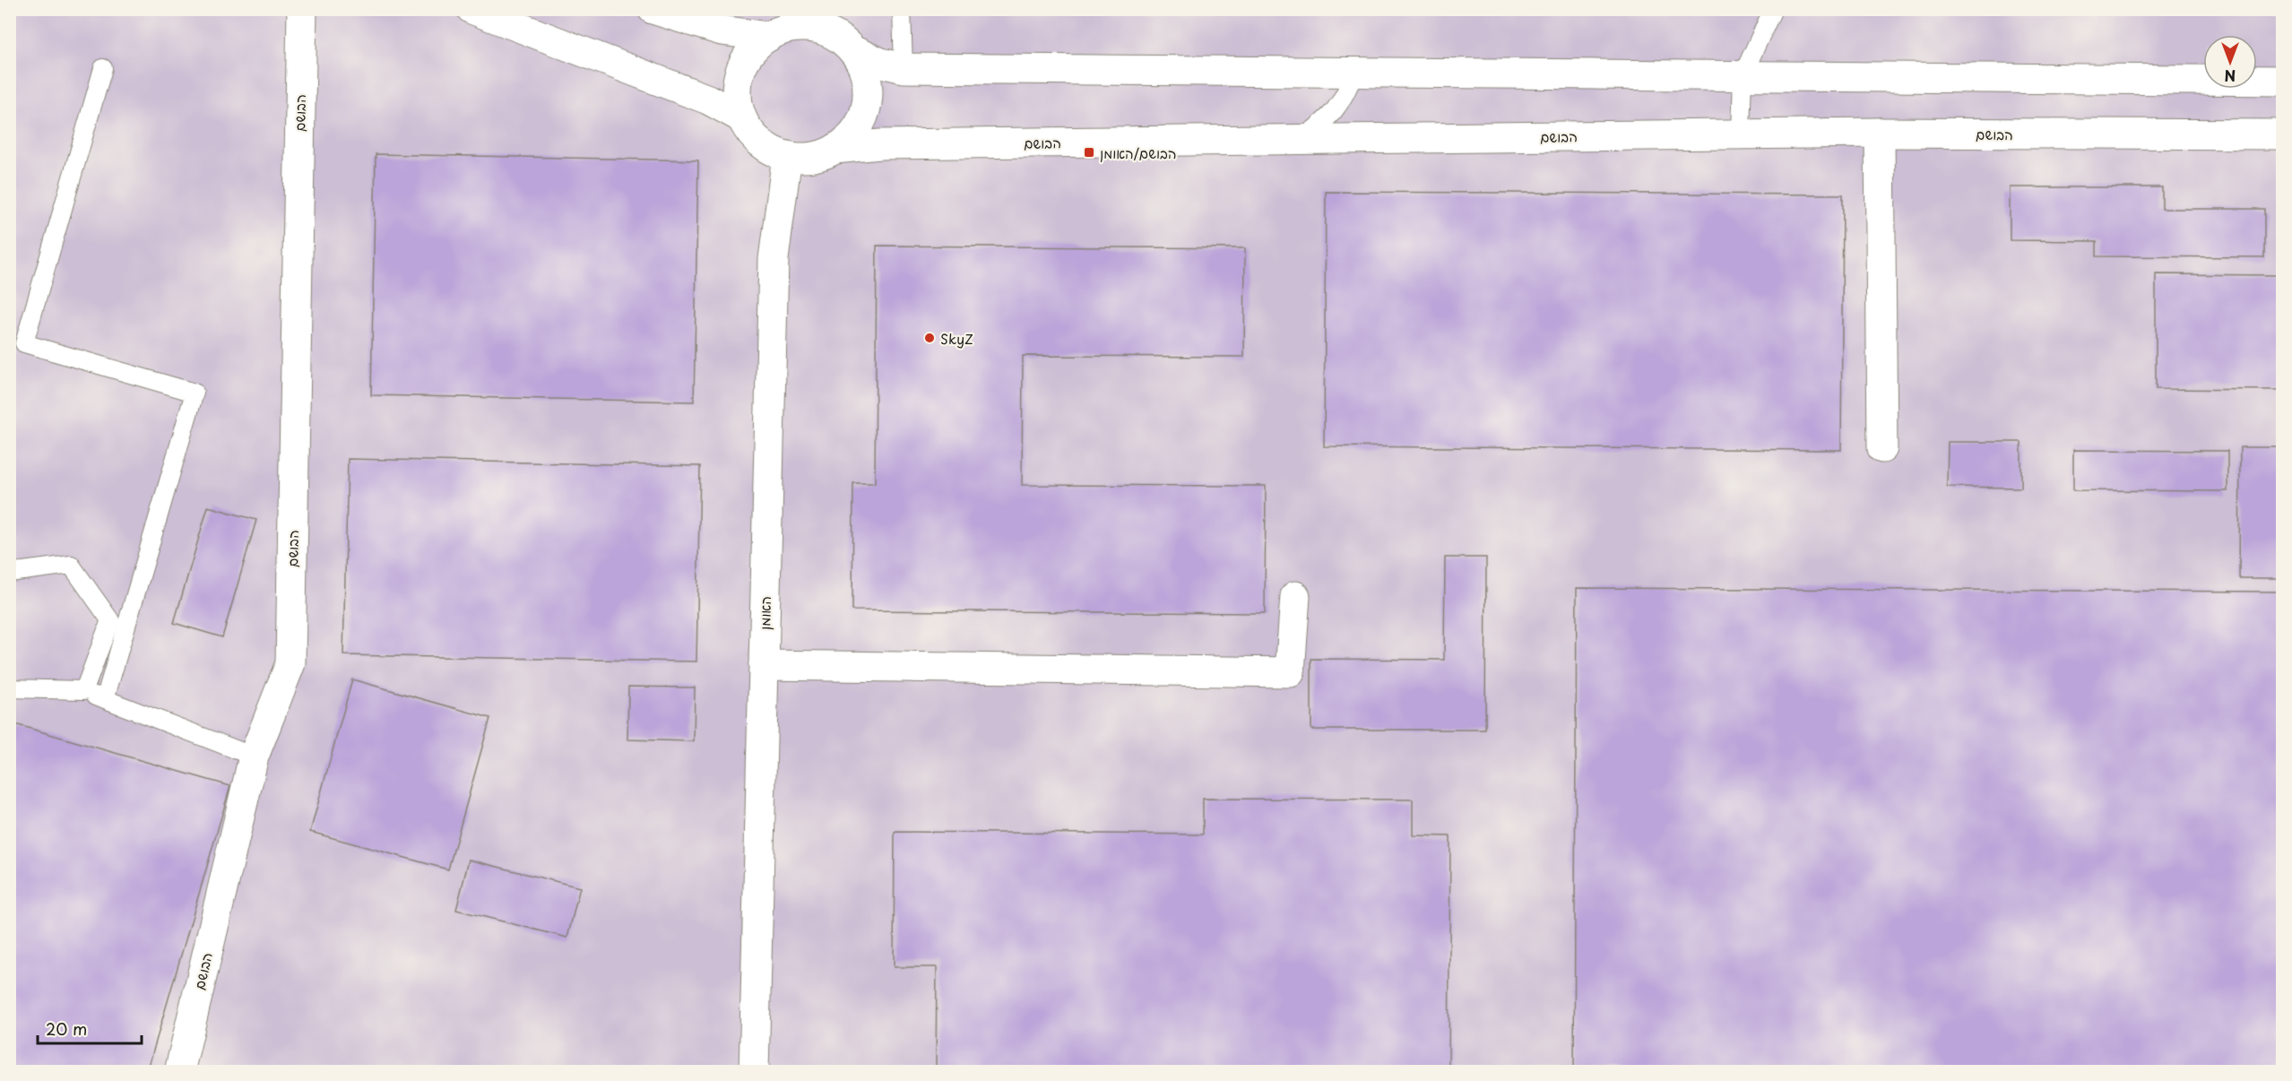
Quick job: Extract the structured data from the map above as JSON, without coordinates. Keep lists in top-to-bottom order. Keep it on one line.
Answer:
{"streets":{"street":["הבושם","האומן"]},"crossings":[["הבושם","האומן"]],"places":{"transit":["הבושם/האומן"],"other":["SkyZ"]},"scale_bar":"20 m","north":"bottom"}
